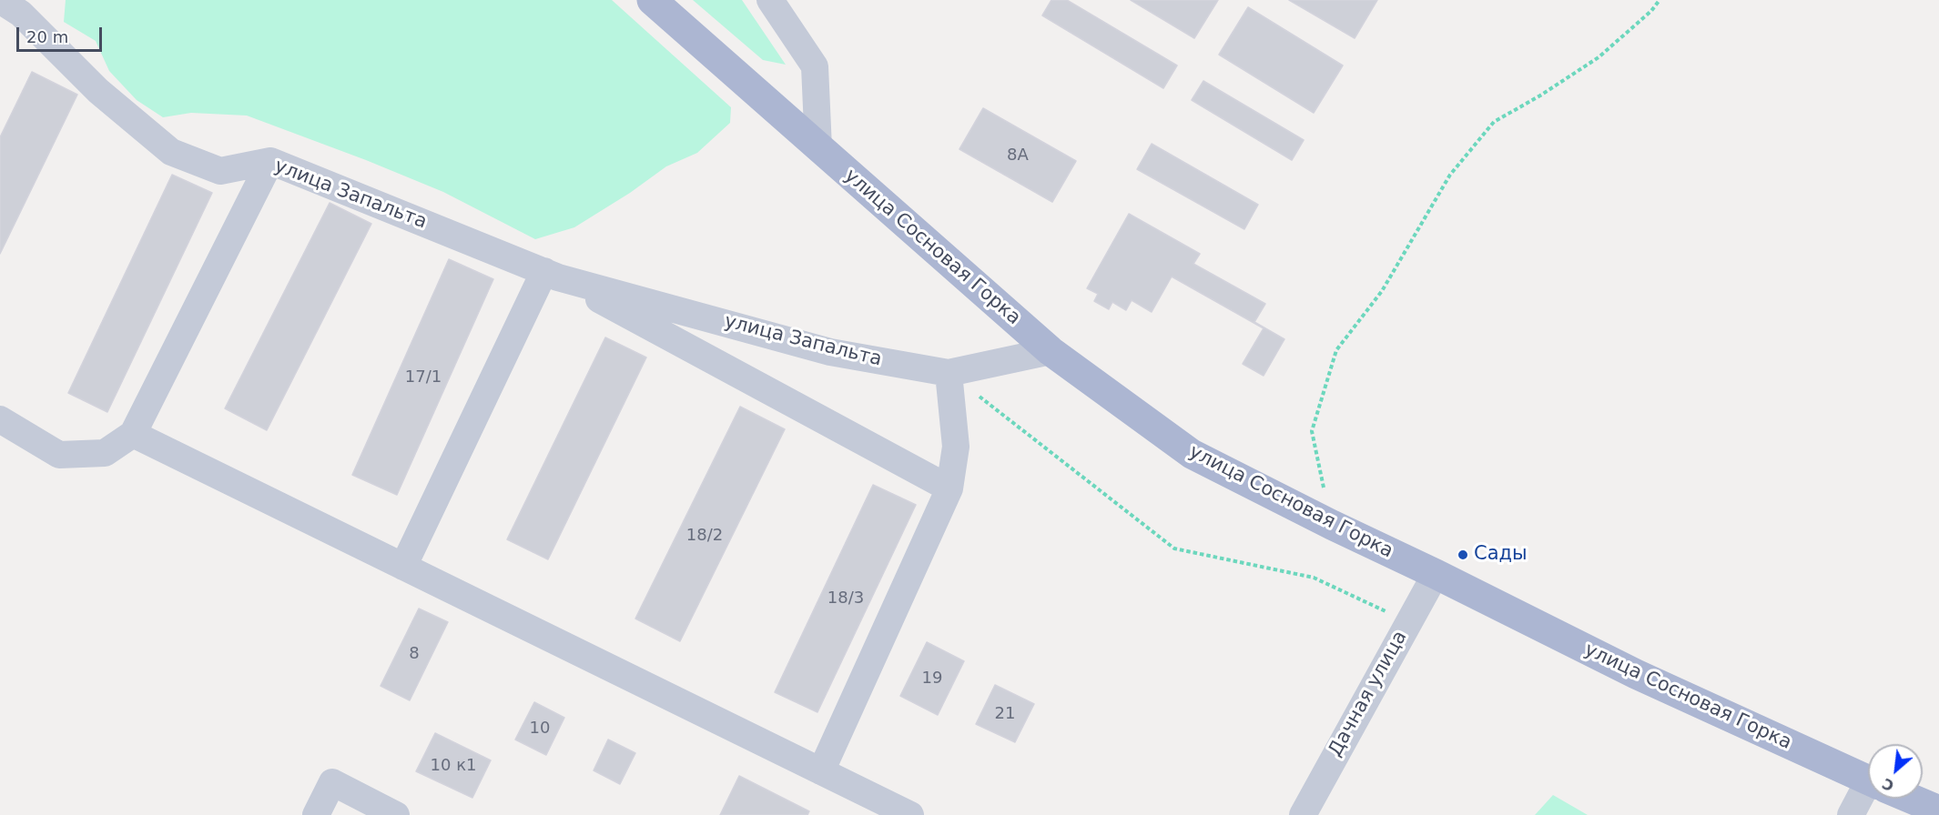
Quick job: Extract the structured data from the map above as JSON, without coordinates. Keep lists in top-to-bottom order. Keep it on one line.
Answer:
{"streets":{"main road":["улица Сосновая Горка"],"street":["улица Запальта","Дачная улица"]},"crossings":[["улица Запальта","улица Сосновая Горка"],["улица Сосновая Горка","Дачная улица"]],"places":["Сады"],"house_numbers":["8А","17/1","18/2","18/3","8","19","21","10","10 к1"],"scale_bar":"20 m","north":"bottom left"}
